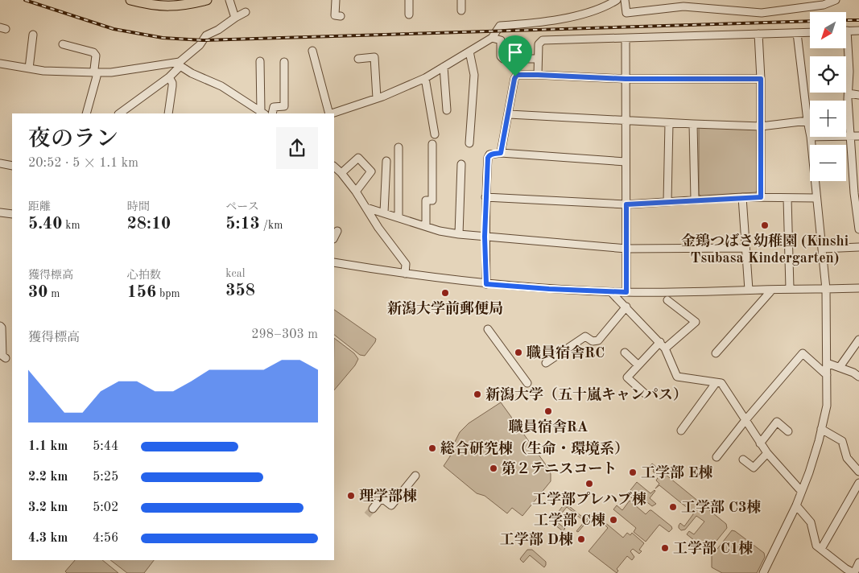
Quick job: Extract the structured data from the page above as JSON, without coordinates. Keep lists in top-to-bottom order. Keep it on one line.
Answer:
{"places":["金鵄つばさ幼稚園 (Kinshi Tsubasa Kindergarten)","新潟大学前郵便局","職員宿舎RC","新潟大学（五十嵐キャンパス）","職員宿舎RA","総合研究棟（生命・環境系）","第２テニスコート","工学部 E棟","工学部プレハブ棟","理学部棟","工学部 C3棟","工学部 C棟","工学部 D棟","工学部 C1棟"],"north":"bottom left","page":{"map_buttons":["+","−"],"heading":["夜のラン","20:52 · 5 × 1.1 km"],"stats":[["距離","5.40 km"],["時間","28:10"],["ペース","5:13 /km"],["獲得標高","30 m"],["心拍数","156 bpm"],["kcal","358"]],"chart":["獲得標高","298–303 m"],"list":[{"name":"1.1 km","note":"5:44"},{"name":"2.2 km","note":"5:25"},{"name":"3.2 km","note":"5:02"},{"name":"4.3 km","note":"4:56"}]}}
